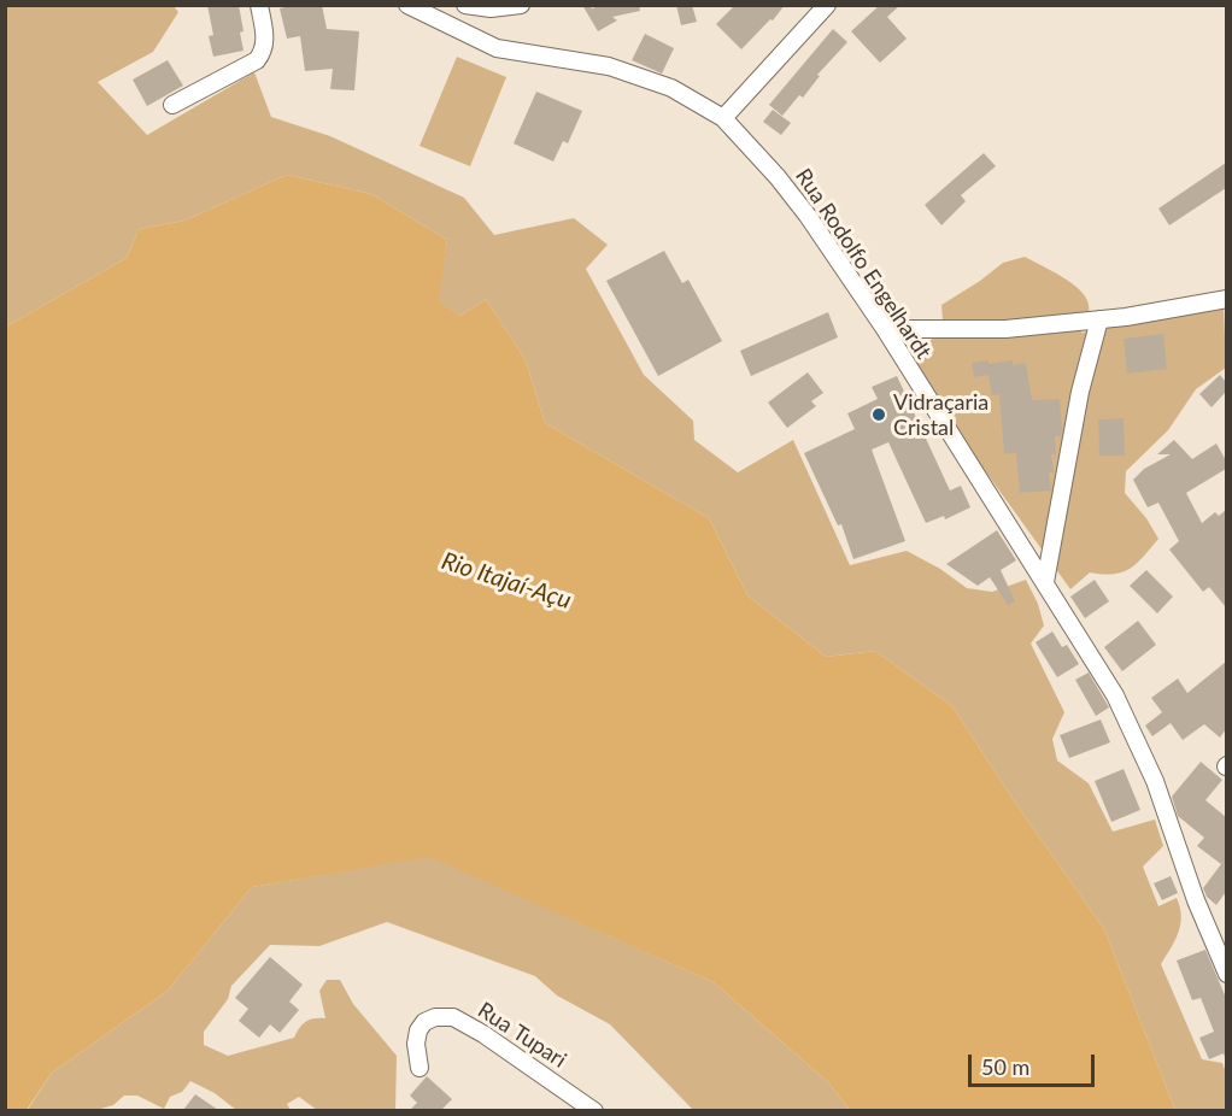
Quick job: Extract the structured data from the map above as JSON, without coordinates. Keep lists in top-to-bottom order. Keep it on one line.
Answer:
{"streets":{"street":["Rua Rodolfo Engelhardt","Rua Tupari"]},"water":["Rio Itajaí-Açu"],"places":["Vidraçaria Cristal"],"scale_bar":"50 m"}
